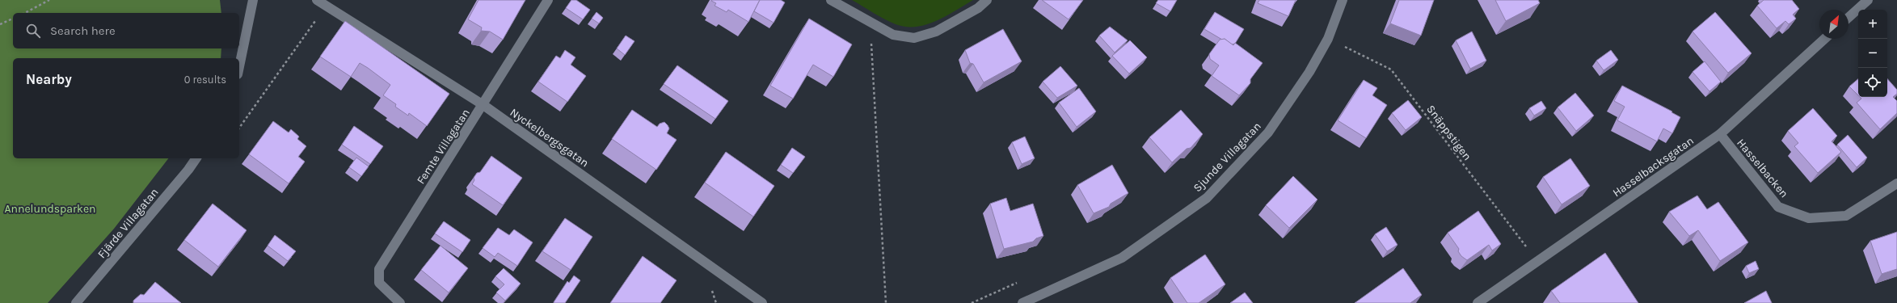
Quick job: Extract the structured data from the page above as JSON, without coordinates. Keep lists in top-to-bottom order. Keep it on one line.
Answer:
{"streets":{"street":["Nyckelbergsgatan","Femte Villagatan","Sjunde Villagatan","Hasselbacksgatan","Hasselbacken","Fjärde Villagatan"],"path":["Snäppstigen"]},"crossings":[["Snäppstigen","Sjunde Villagatan"],["Snäppstigen","Hasselbacksgatan"],["Nyckelbergsgatan","Femte Villagatan"],["Hasselbacksgatan","Hasselbacken"]],"parks":["Annelundsparken"],"north":"top right","page":{"map_buttons":["+","−"],"search":"Search here","heading":["Nearby","0 results"]}}
